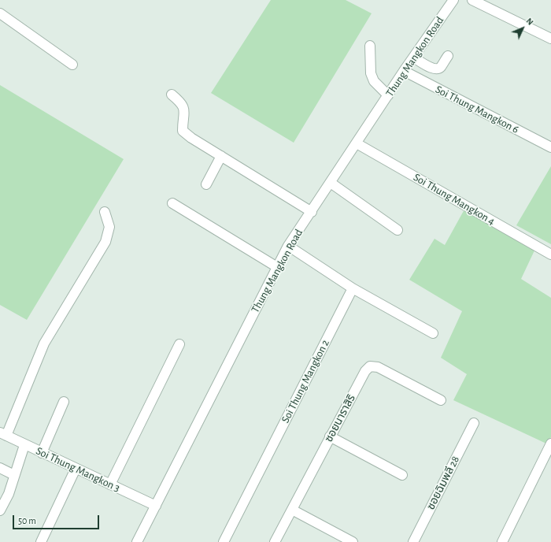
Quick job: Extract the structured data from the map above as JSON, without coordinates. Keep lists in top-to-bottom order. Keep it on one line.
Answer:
{"streets":{"street":["Thung Mangkon Road","Soi Thung Mangkon 6","Soi Thung Mangkon 4","Soi Thung Mangkon 2","ซอยนาราสิริ","Soi Thung Mangkon 3","ซอยฉิมพลี 28"]},"crossings":[["Thung Mangkon Road","Soi Thung Mangkon 6"],["Thung Mangkon Road","Soi Thung Mangkon 4"],["Thung Mangkon Road","Soi Thung Mangkon 3"]],"scale_bar":"50 m","north":"top right"}
